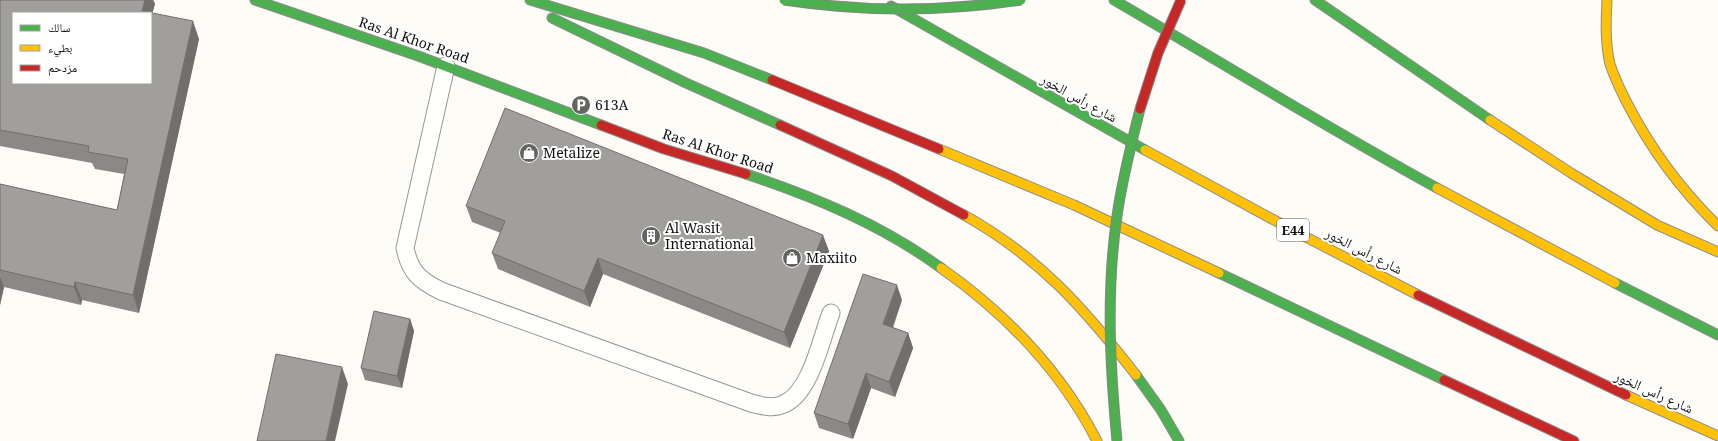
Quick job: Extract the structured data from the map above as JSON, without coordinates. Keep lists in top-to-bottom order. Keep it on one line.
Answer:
{"streets":{"main road":["Ras Al Khor Road","شارع رأس الخور","E44"]},"places":{"parking":["613A"],"shop":["Metalize","Maxiito"],"building":["Al Wasit International"]},"legend":["سالك","بطيء","مزدحم"]}
